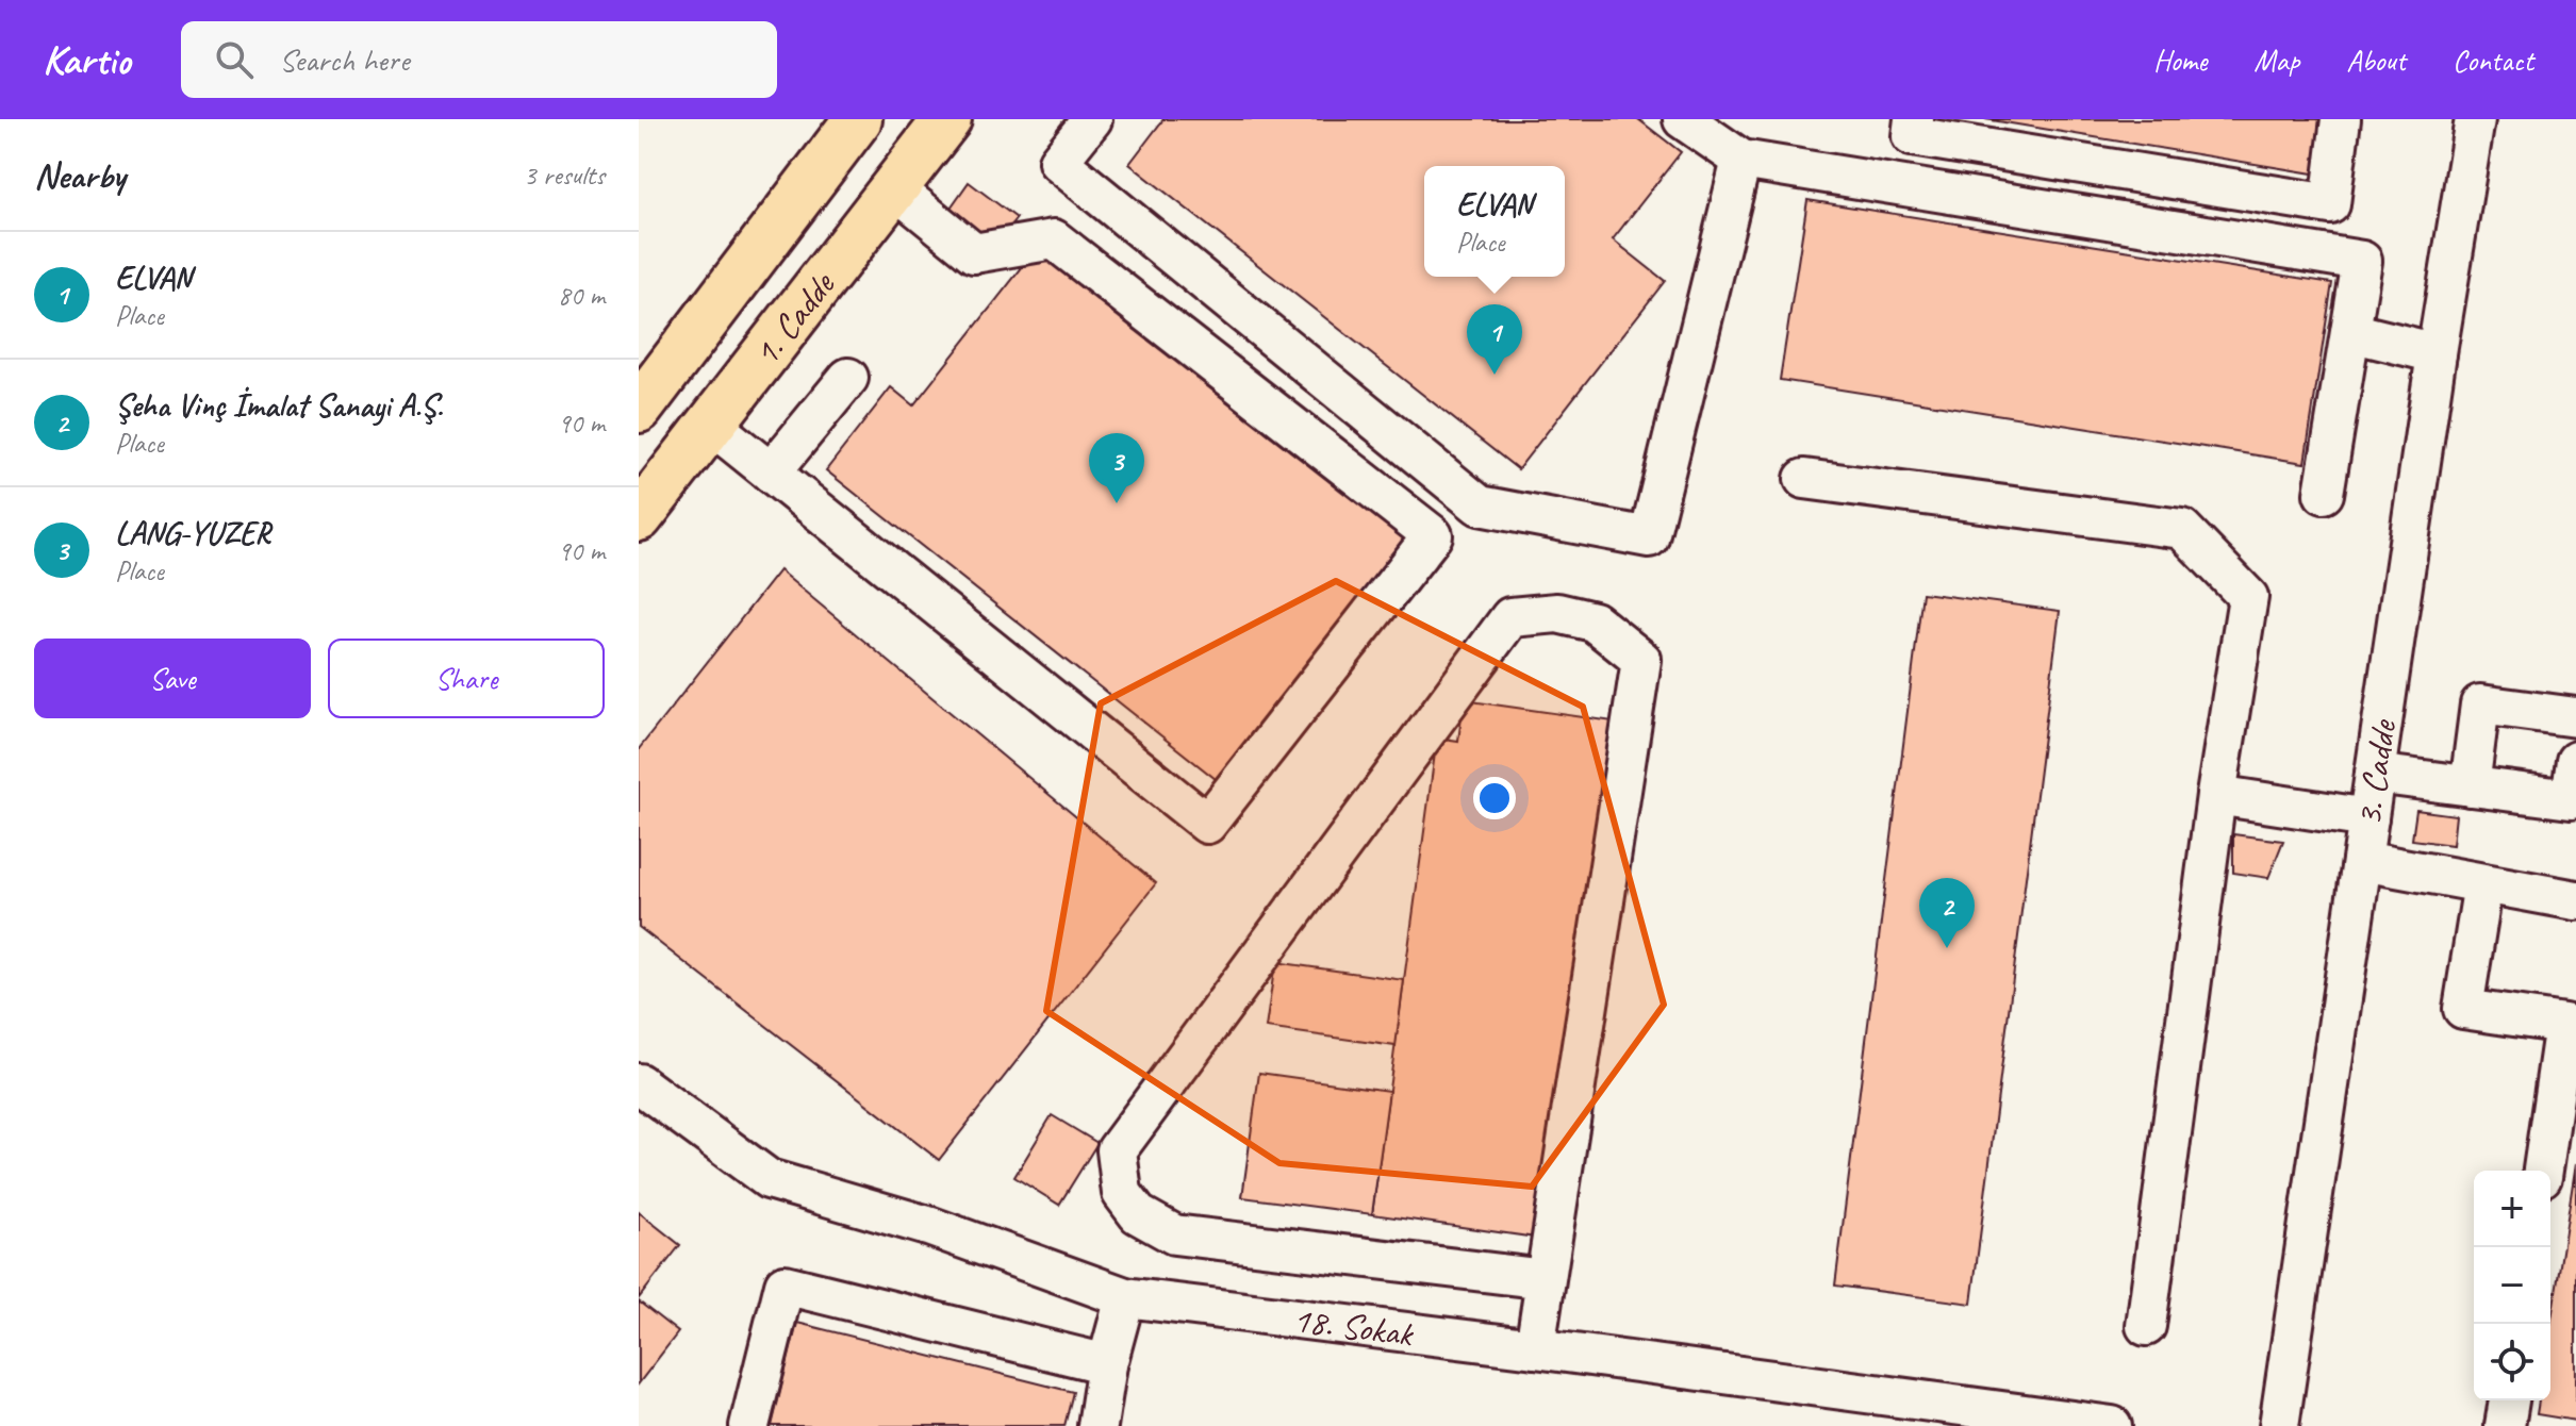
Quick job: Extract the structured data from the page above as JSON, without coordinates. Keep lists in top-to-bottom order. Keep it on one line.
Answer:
{"streets":{"main road":["1. Cadde"],"street":["3. Cadde","18. Sokak"]},"page":{"header":"Kartio","search":"Search here","nav":["Home","Map","About","Contact"],"heading":["Nearby","3 results"],"popup":["ELVAN","Place"],"list":[{"mark":"1","name":"ELVAN","note":"Place","value":"80 m"},{"mark":"2","name":"Şeha Vinç İmalat Sanayi A.Ş.","note":"Place","value":"90 m"},{"mark":"3","name":"LANG-YUZER","note":"Place","value":"90 m"}],"pins":["1","3","2"],"buttons":["Save","Share"],"map_buttons":["+","−"]}}
